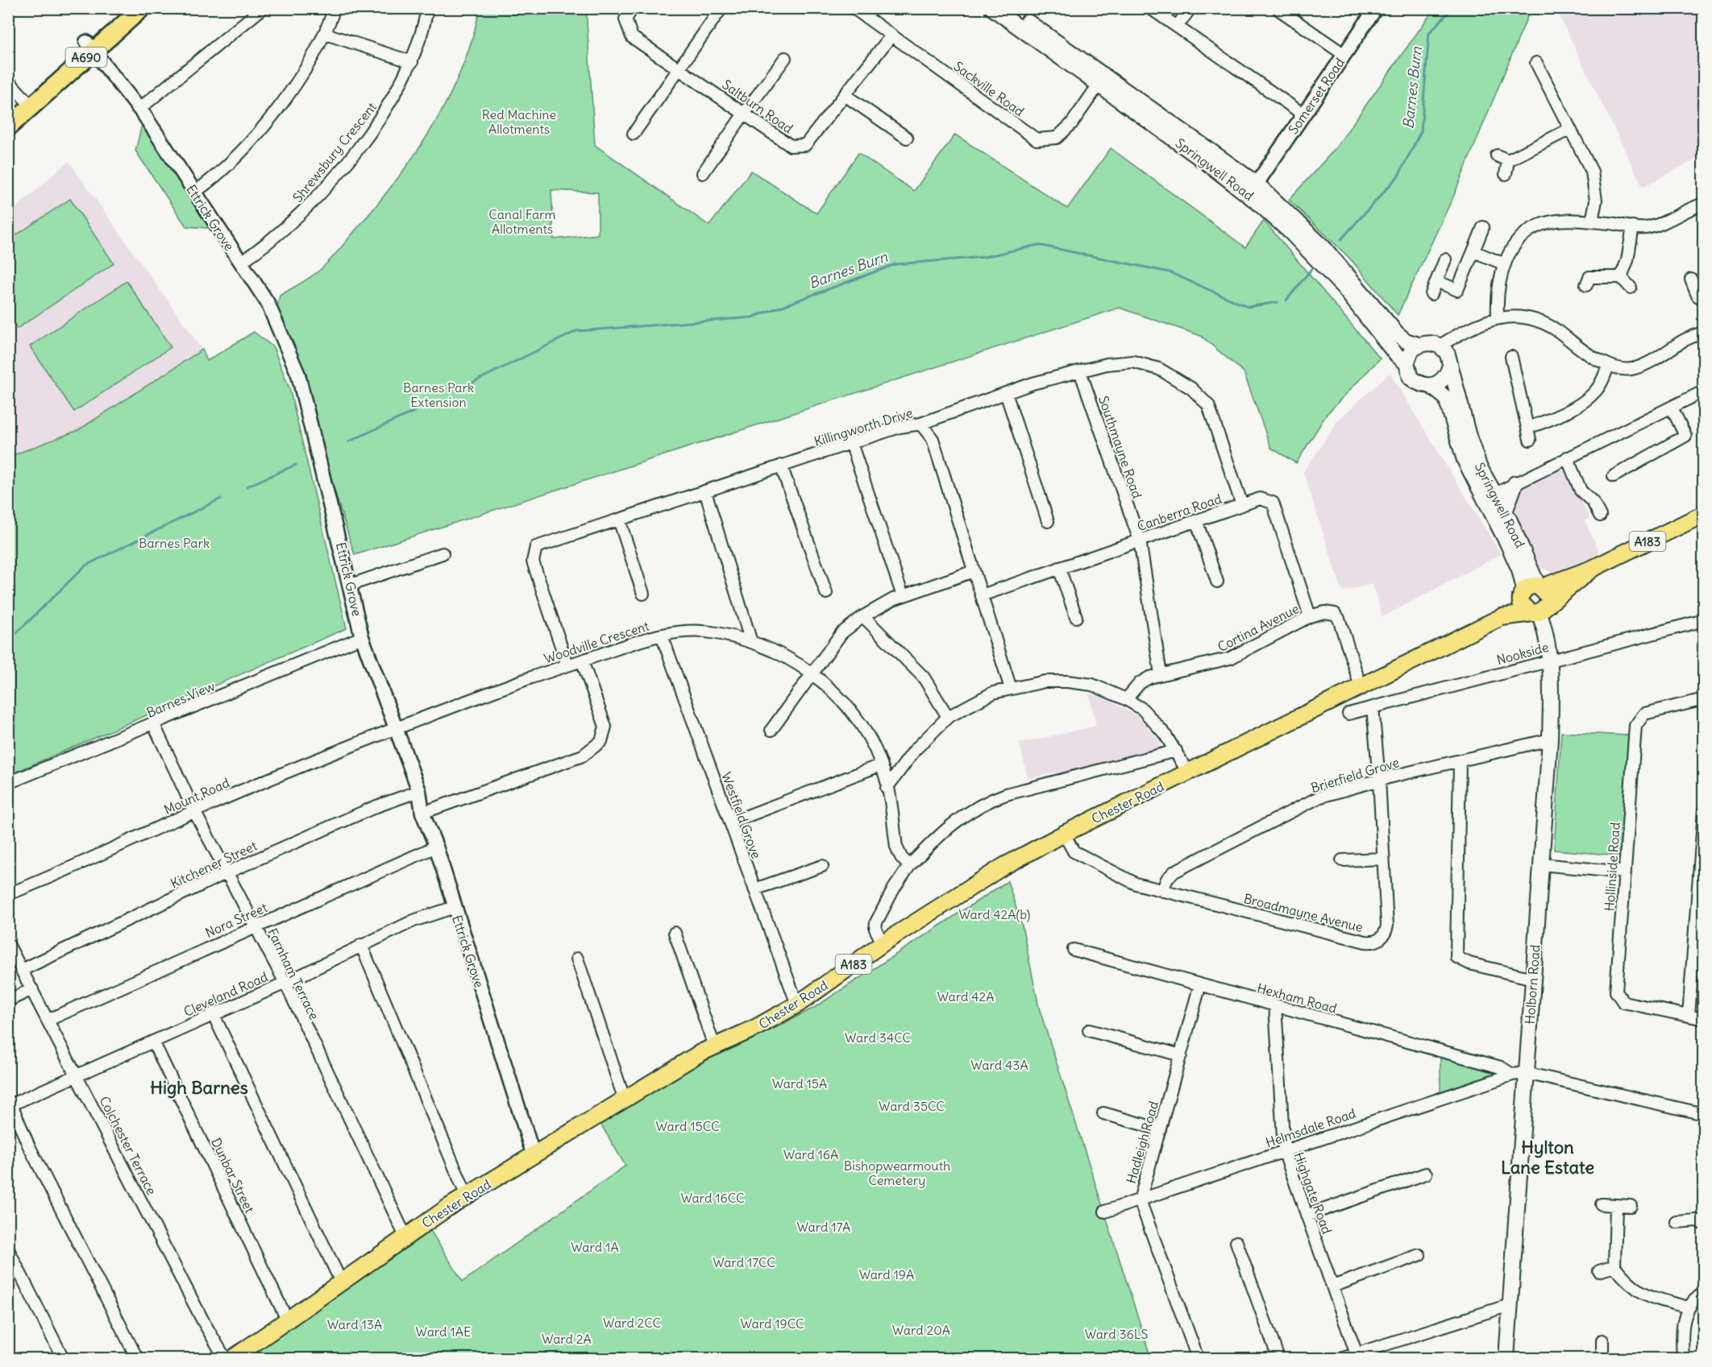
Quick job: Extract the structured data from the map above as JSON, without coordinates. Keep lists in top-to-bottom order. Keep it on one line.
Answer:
{"streets":{"highway":["A690"],"main road":["Springwell Road","A183","Chester Road","Holborn Road"],"street":["Sackville Road","Somerset Road","Saltburn Road","Shrewsbury Crescent","Ettrick Grove","Killingworth Drive","Southmayne Road","Canberra Road","Cortina Avenue","Woodville Crescent","Nookside","Barnes View","Brierfield Grove","Mount Road","Westfield Grove","Kitchener Street","Hollinside Road","Broadmayne Avenue","Nora Street","Farnham Terrace","Cleveland Road","Hexham Road","Helmsdale Road","Hadleigh Road","Colchester Terrace","Dunbar Street","Highgate Road"]},"crossings":[["A690","Ettrick Grove"],["Sackville Road","Saltburn Road"],["Sackville Road","Springwell Road"],["Somerset Road","Springwell Road"],["Shrewsbury Crescent","Ettrick Grove"],["Springwell Road","A183"],["Springwell Road","Chester Road"],["Ettrick Grove","Woodville Crescent"],["Ettrick Grove","Barnes View"],["Ettrick Grove","Mount Road"],["Ettrick Grove","Chester Road"],["Ettrick Grove","Kitchener Street"],["Ettrick Grove","Nora Street"],["Ettrick Grove","Cleveland Road"],["Killingworth Drive","Southmayne Road"],["Killingworth Drive","Canberra Road"],["Killingworth Drive","Woodville Crescent"],["Southmayne Road","Canberra Road"],["Southmayne Road","Cortina Avenue"],["Canberra Road","Cortina Avenue"],["A183","Chester Road"],["A183","Holborn Road"],["Cortina Avenue","Chester Road"],["Woodville Crescent","Mount Road"],["Woodville Crescent","Westfield Grove"],["Nookside","Broadmayne Avenue"],["Nookside","Holborn Road"],["Barnes View","Farnham Terrace"],["Brierfield Grove","Broadmayne Avenue"],["Brierfield Grove","Holborn Road"],["Mount Road","Farnham Terrace"],["Chester Road","Westfield Grove"],["Chester Road","Broadmayne Avenue"],["Chester Road","Farnham Terrace"],["Chester Road","Holborn Road"],["Chester Road","Dunbar Street"],["Kitchener Street","Farnham Terrace"],["Kitchener Street","Colchester Terrace"],["Nora Street","Farnham Terrace"],["Nora Street","Colchester Terrace"],["Farnham Terrace","Cleveland Road"],["Holborn Road","Hexham Road"],["Holborn Road","Helmsdale Road"],["Cleveland Road","Colchester Terrace"],["Cleveland Road","Dunbar Street"],["Hexham Road","Helmsdale Road"],["Hexham Road","Hadleigh Road"],["Hexham Road","Highgate Road"],["Helmsdale Road","Hadleigh Road"],["Helmsdale Road","Highgate Road"]],"districts":["High Barnes","Hylton Lane Estate"],"water":["Barnes Burn"],"parks":["Red Machine Allotments","Canal Farm Allotments","Barnes Park Extension","Barnes Park","Ward 42A(b)","Ward 42A","Ward 34CC","Ward 43A","Ward 15A","Ward 35CC","Ward 15CC","Ward 16A","Bishopwearmouth Cemetery","Ward 16CC","Ward 17A","Ward 1A","Ward 17CC","Ward 19A","Ward 2CC","Ward 19CC","Ward 13A","Ward 20A","Ward 1AE","Ward 36LS","Ward 2A"]}
